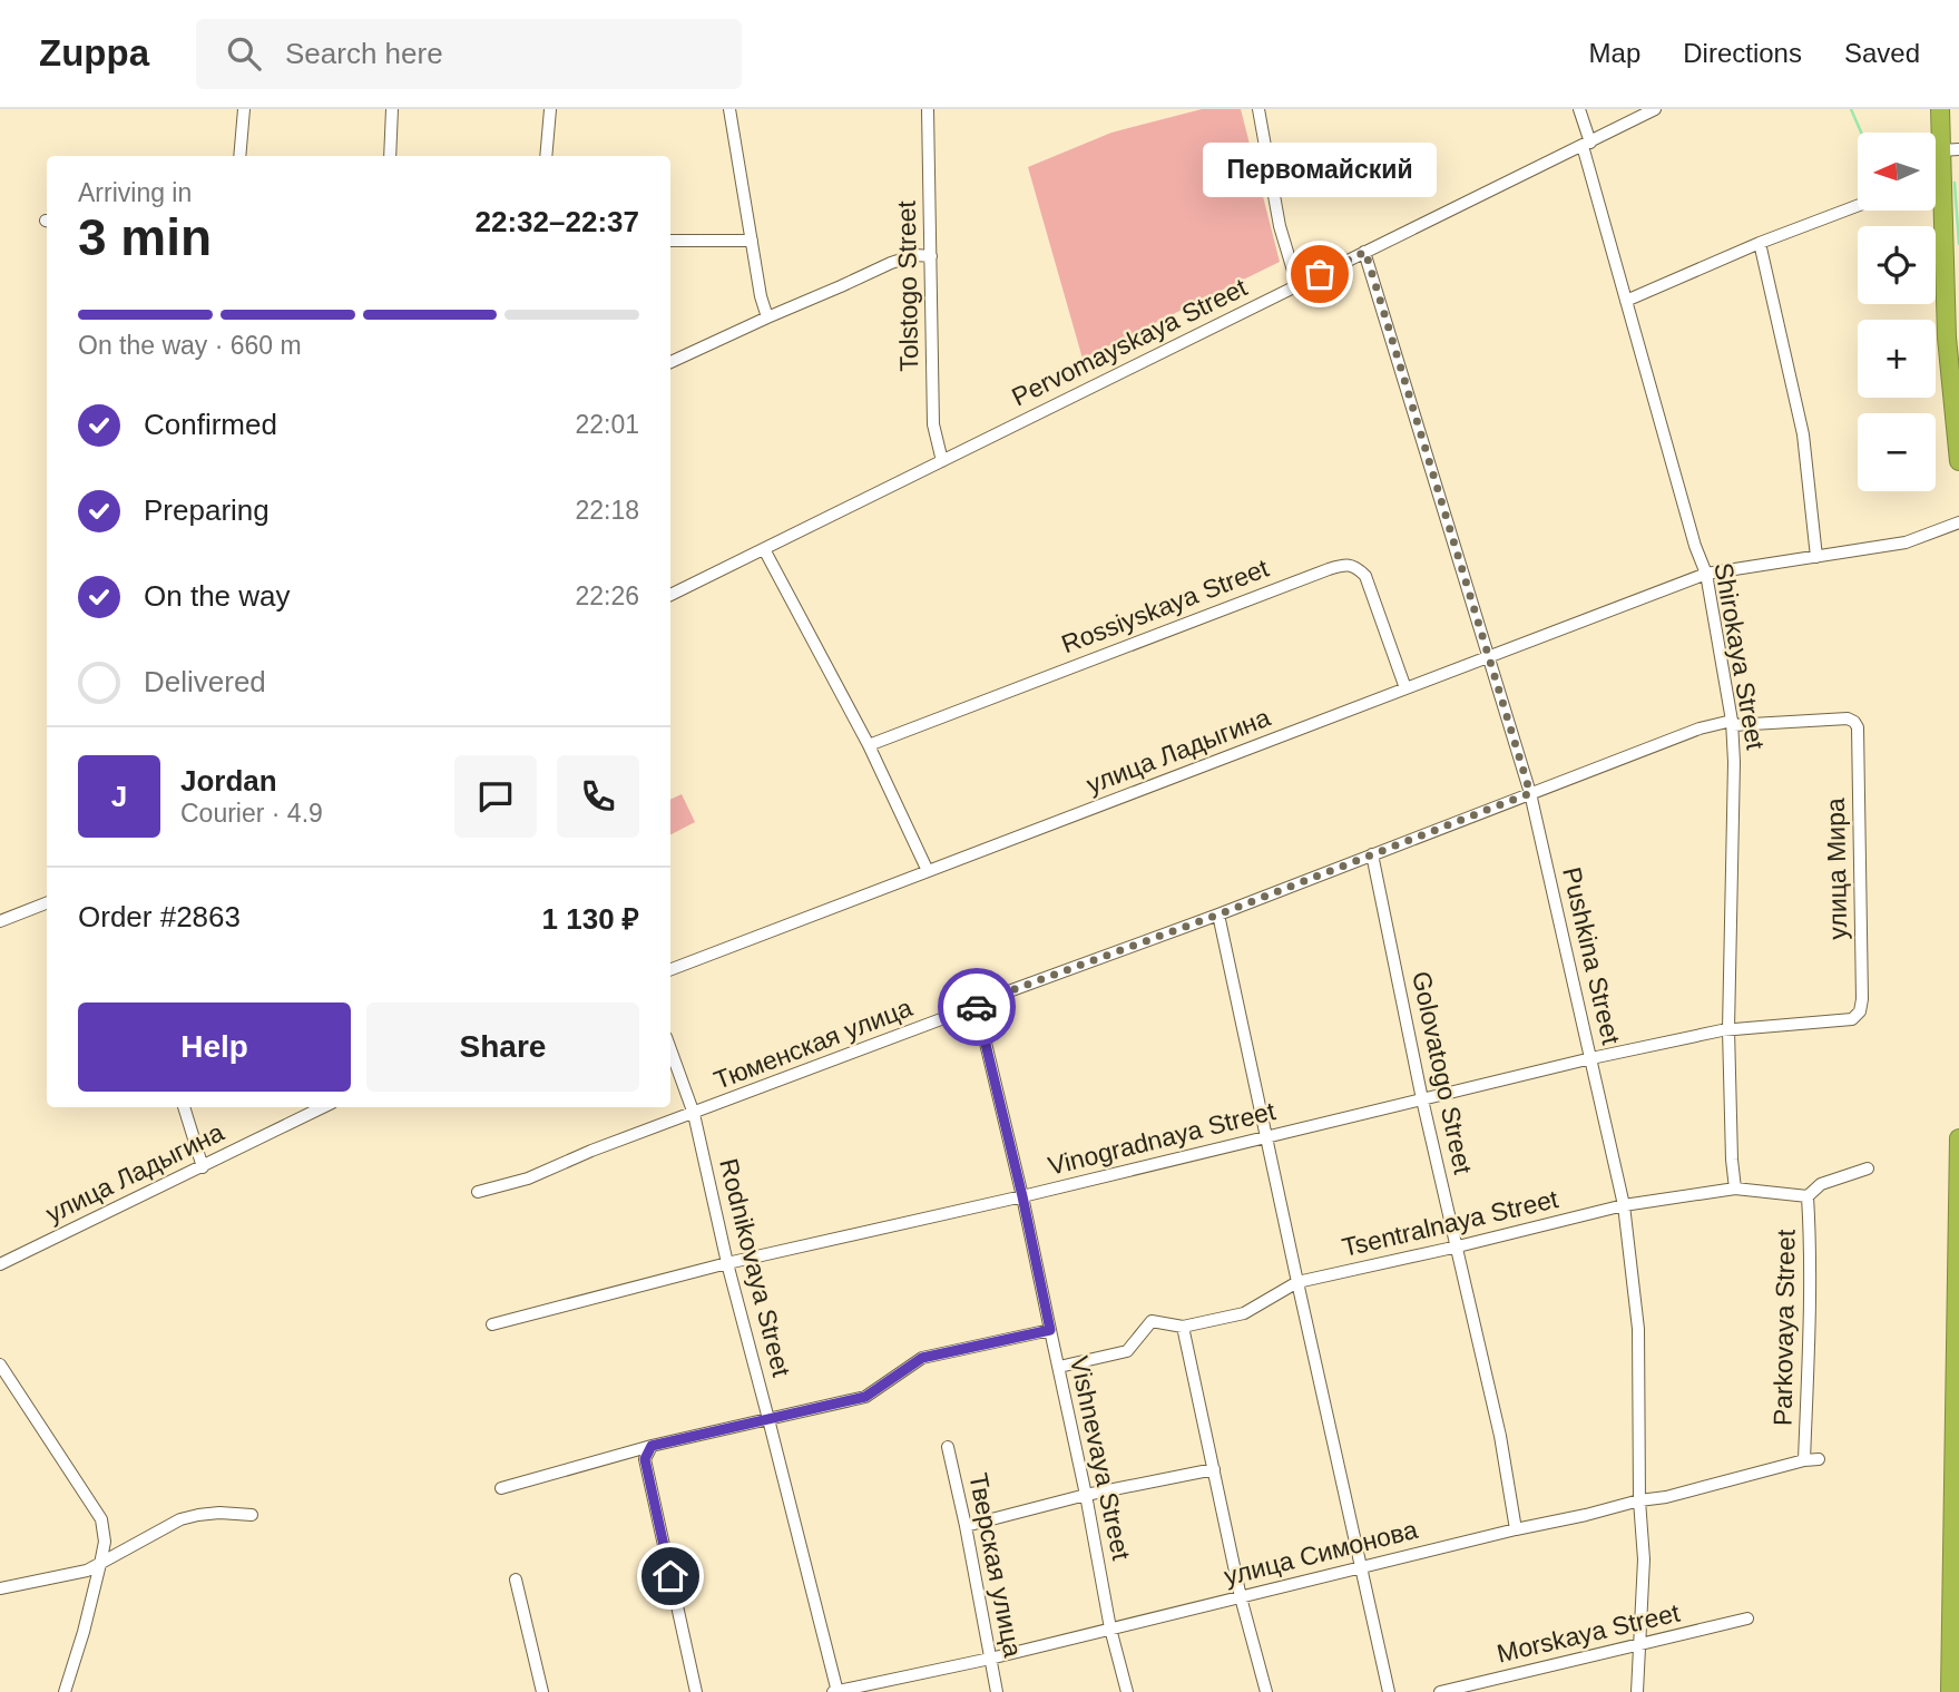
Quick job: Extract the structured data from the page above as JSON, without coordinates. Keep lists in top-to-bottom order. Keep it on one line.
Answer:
{"streets":{"street":["Tolstogo Street","Pervomayskaya Street","Rossiyskaya Street","Shirokaya Street","улица Ладыгина","улица Мира","Pushkina Street","Тюменская улица","Golovatogo Street","Vinogradnaya Street","Tsentralnaya Street","Rodnikovaya Street","Parkovaya Street","Vishnevaya Street","улица Симонова","Тверская улица","Morskaya Street"]},"crossings":[["Tolstogo Street","Pervomayskaya Street"],["Pervomayskaya Street","Shirokaya Street"],["Pervomayskaya Street","Pushkina Street"],["Rossiyskaya Street","улица Ладыгина"],["Shirokaya Street","улица Ладыгина"],["Shirokaya Street","Тюменская улица"],["Shirokaya Street","Vinogradnaya Street"],["Shirokaya Street","Tsentralnaya Street"],["улица Ладыгина","Pushkina Street"],["улица Мира","Тюменская улица"],["улица Мира","Vinogradnaya Street"],["Pushkina Street","Тюменская улица"],["Pushkina Street","Vinogradnaya Street"],["Pushkina Street","Tsentralnaya Street"],["Pushkina Street","улица Симонова"],["Pushkina Street","Morskaya Street"],["Тюменская улица","Golovatogo Street"],["Тюменская улица","Rodnikovaya Street"],["Тюменская улица","Vishnevaya Street"],["Golovatogo Street","Vinogradnaya Street"],["Golovatogo Street","Tsentralnaya Street"],["Golovatogo Street","улица Симонова"],["Vinogradnaya Street","Rodnikovaya Street"],["Vinogradnaya Street","Vishnevaya Street"],["Tsentralnaya Street","Parkovaya Street"],["Tsentralnaya Street","Vishnevaya Street"],["Rodnikovaya Street","улица Симонова"],["Parkovaya Street","улица Симонова"],["Vishnevaya Street","улица Симонова"],["улица Симонова","Тверская улица"]],"places":["Первомайский"],"north":"left","page":{"header":"Zuppa","search":"Search here","nav":["Map","Directions","Saved"],"map_buttons":["+","−"],"bubble":"Первомайский","heading":["3 min","Arriving in","22:32–22:37"],"panel":["Jordan","Courier · 4.9","Order #2863","1 130 ₽"],"bar":"On the way · 660 m","list":[["Confirmed","22:01"],["Preparing","22:18"],["On the way","22:26"],"Delivered"],"round":"J","buttons":["Help","Share"]}}
